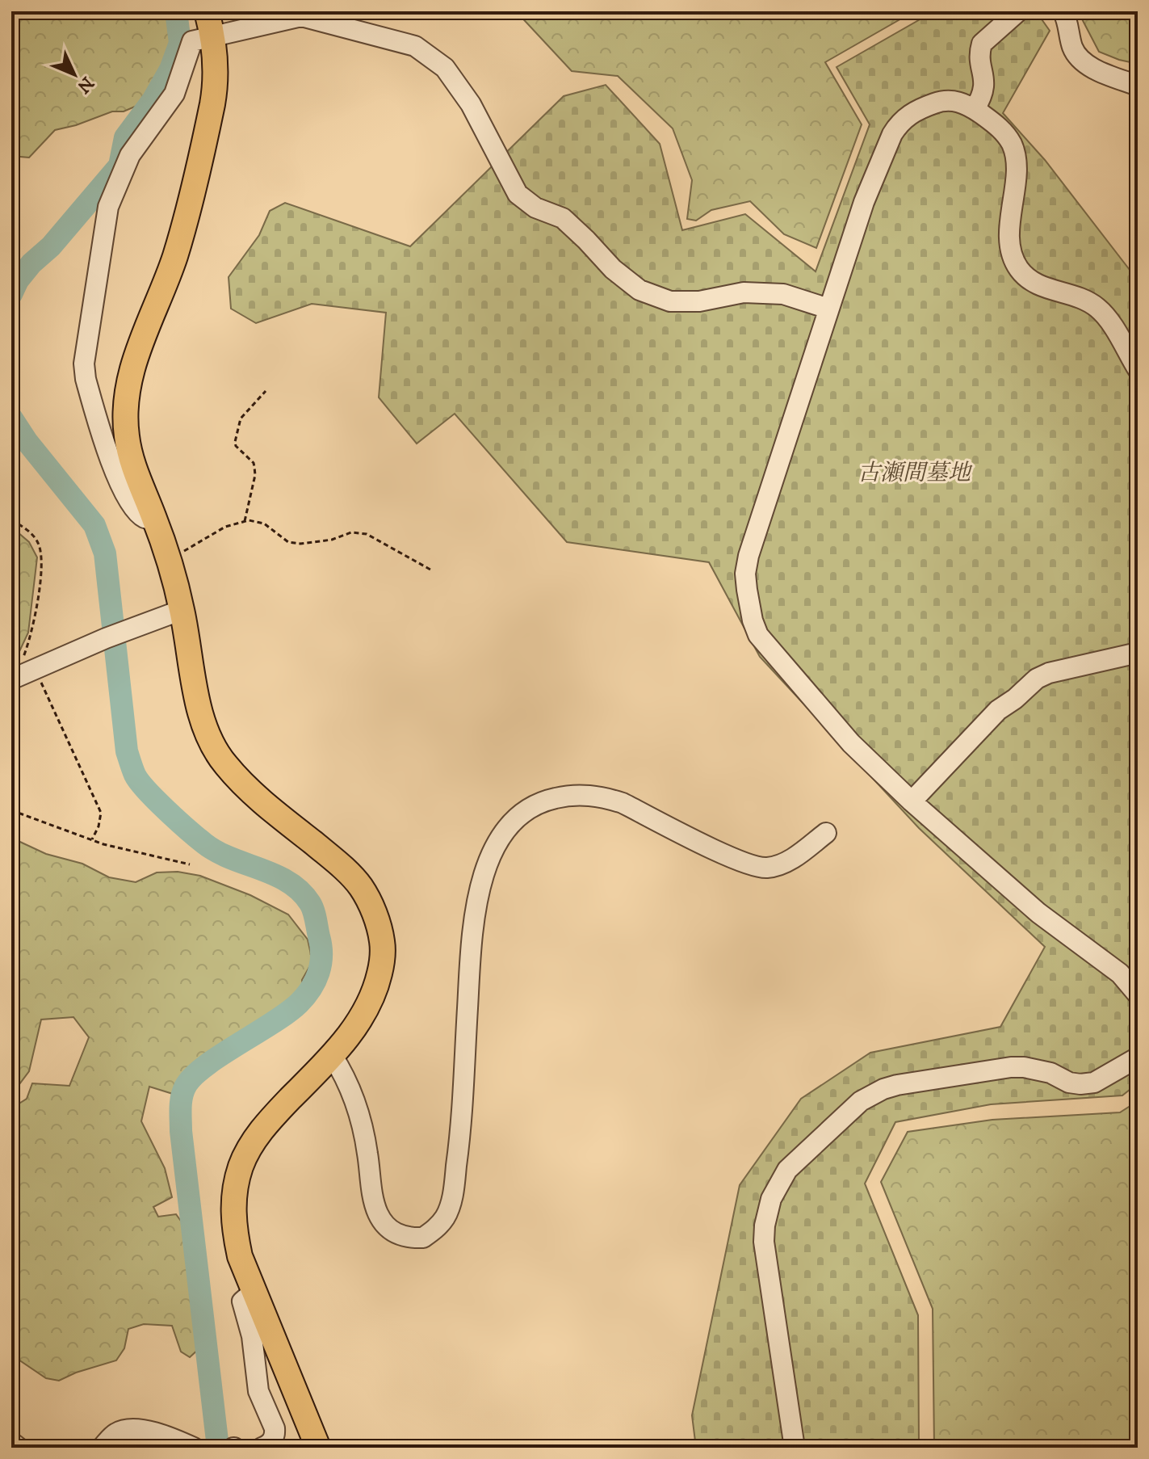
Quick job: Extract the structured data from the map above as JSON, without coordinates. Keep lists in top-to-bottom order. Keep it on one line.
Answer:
{"parks":["古瀬間墓地"],"north":"bottom right"}
